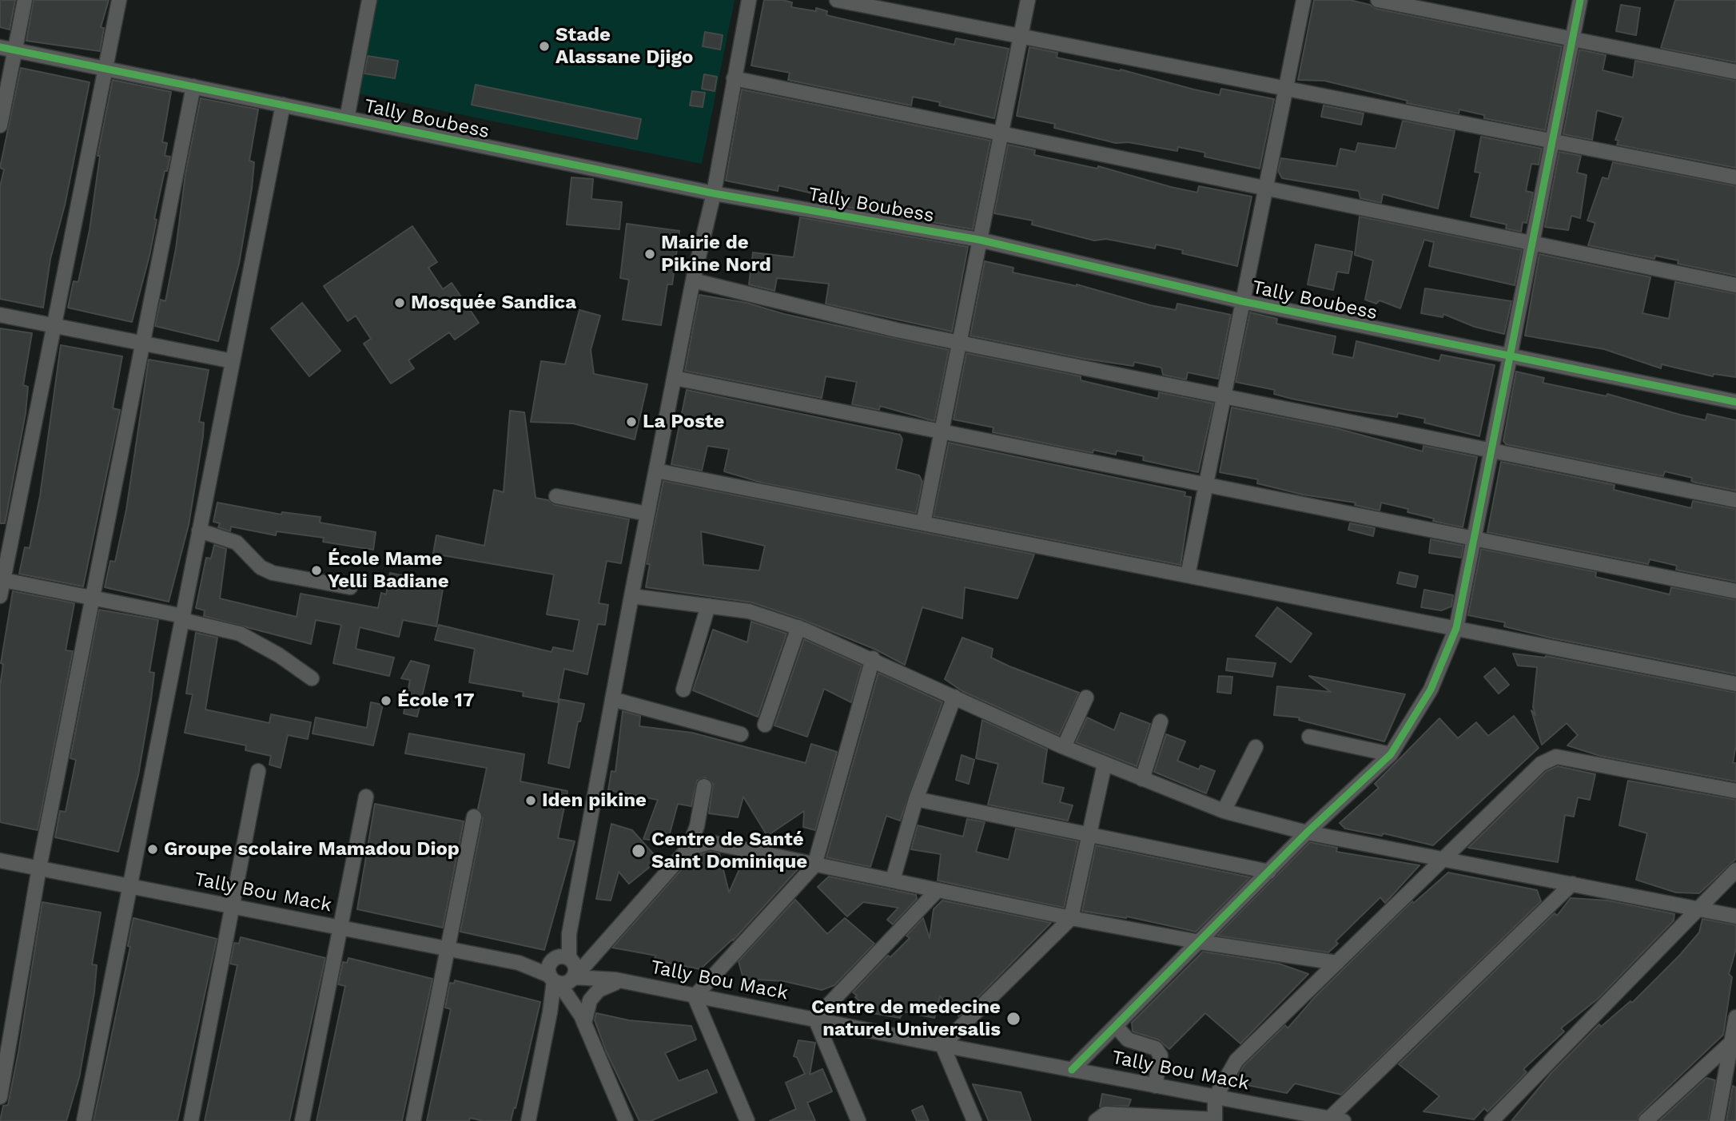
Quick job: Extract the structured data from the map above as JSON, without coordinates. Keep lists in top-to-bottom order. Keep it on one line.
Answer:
{"streets":{"street":["Tally Boubess","Tally Bou Mack"]},"places":["Stade Alassane Djigo","Mairie de Pikine Nord","Mosquée Sandica","La Poste","École Mame Yelli Badiane","École 17","Iden pikine","Groupe scolaire Mamadou Diop","Centre de Santé Saint Dominique","Centre de medecine naturel Universalis"]}
